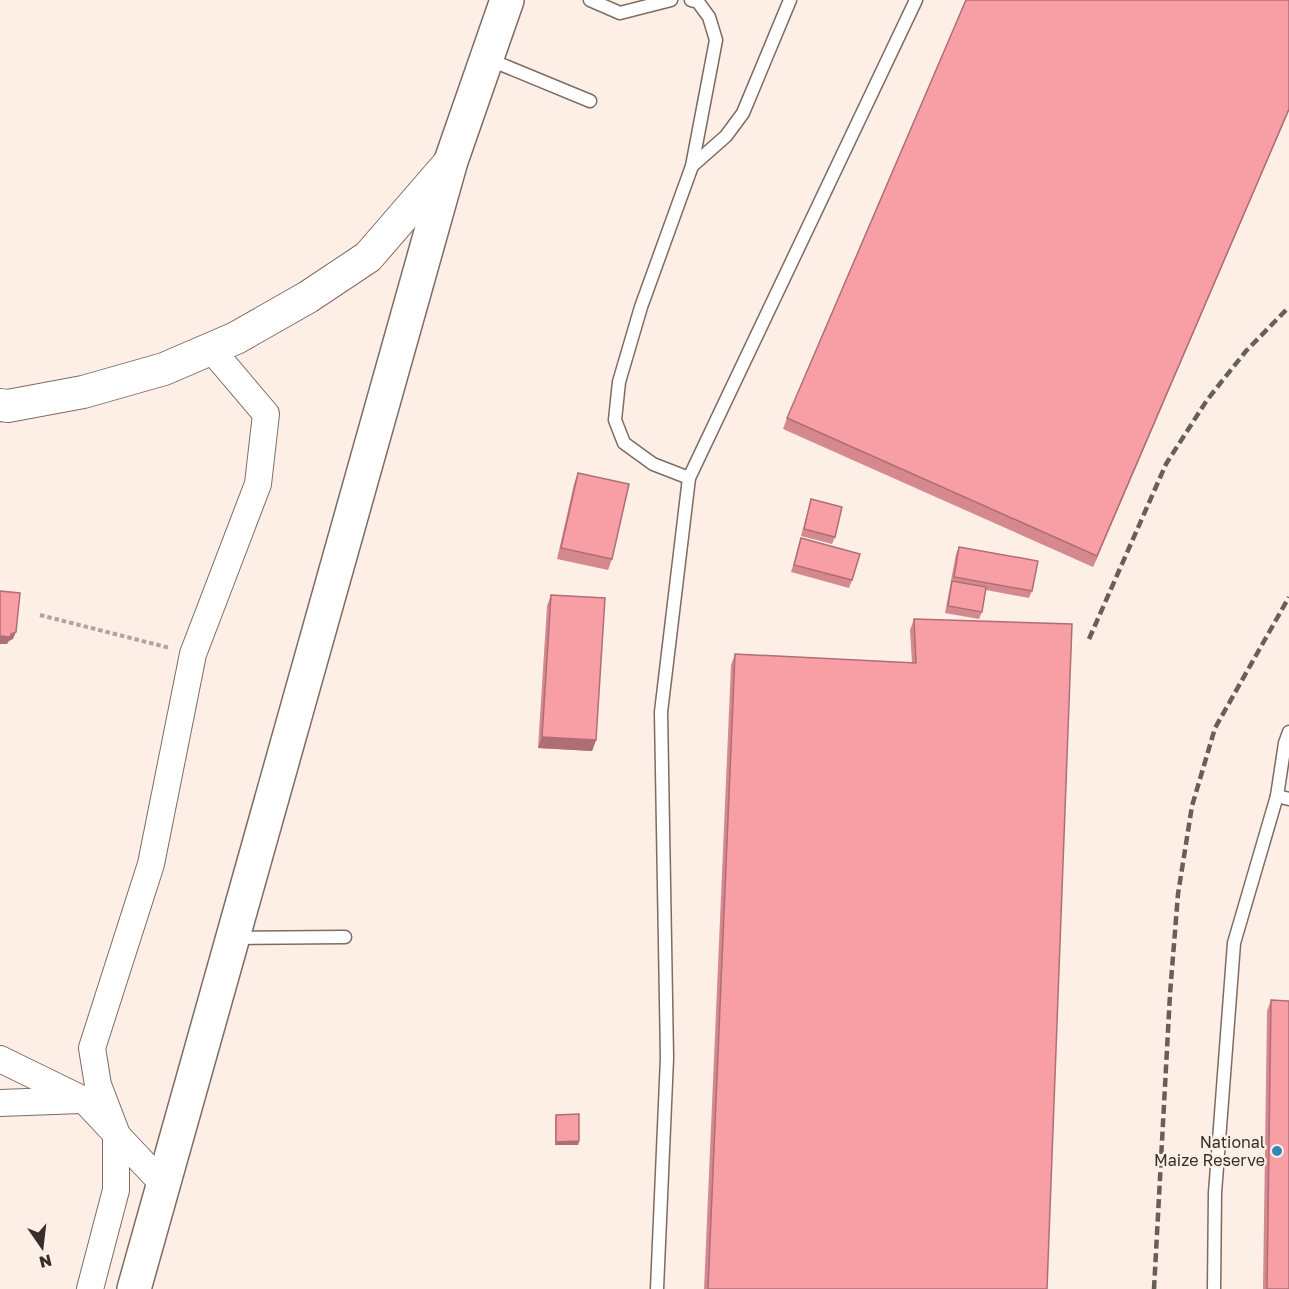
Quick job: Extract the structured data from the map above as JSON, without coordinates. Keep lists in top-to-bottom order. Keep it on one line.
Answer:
{"places":["National Maize Reserve"],"north":"bottom"}
